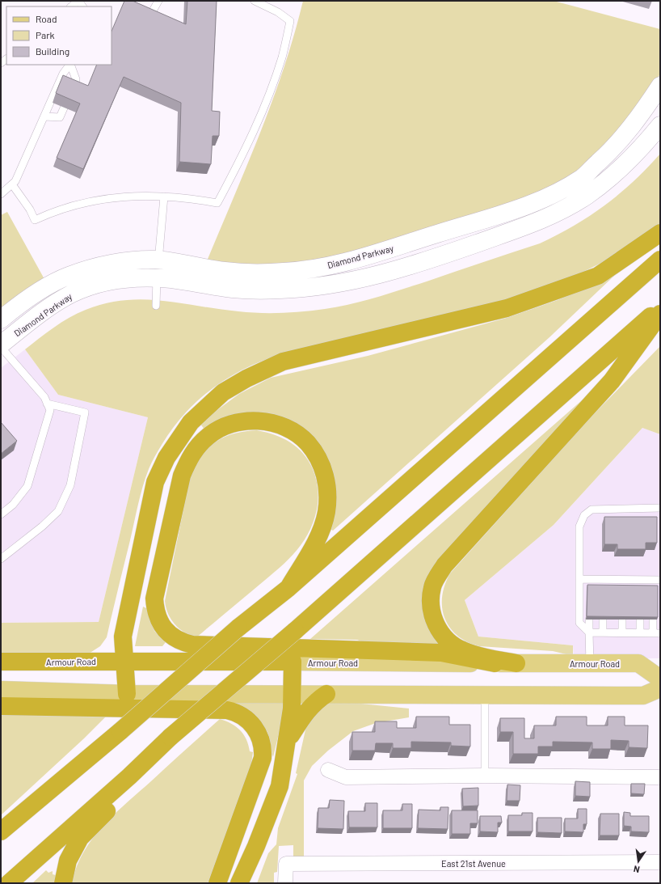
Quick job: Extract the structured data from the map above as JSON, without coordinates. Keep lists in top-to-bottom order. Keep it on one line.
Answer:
{"streets":{"highway":["Armour Road"],"street":["Diamond Parkway","East 21st Avenue"]},"legend":["Road","Park","Building"],"north":"bottom"}
